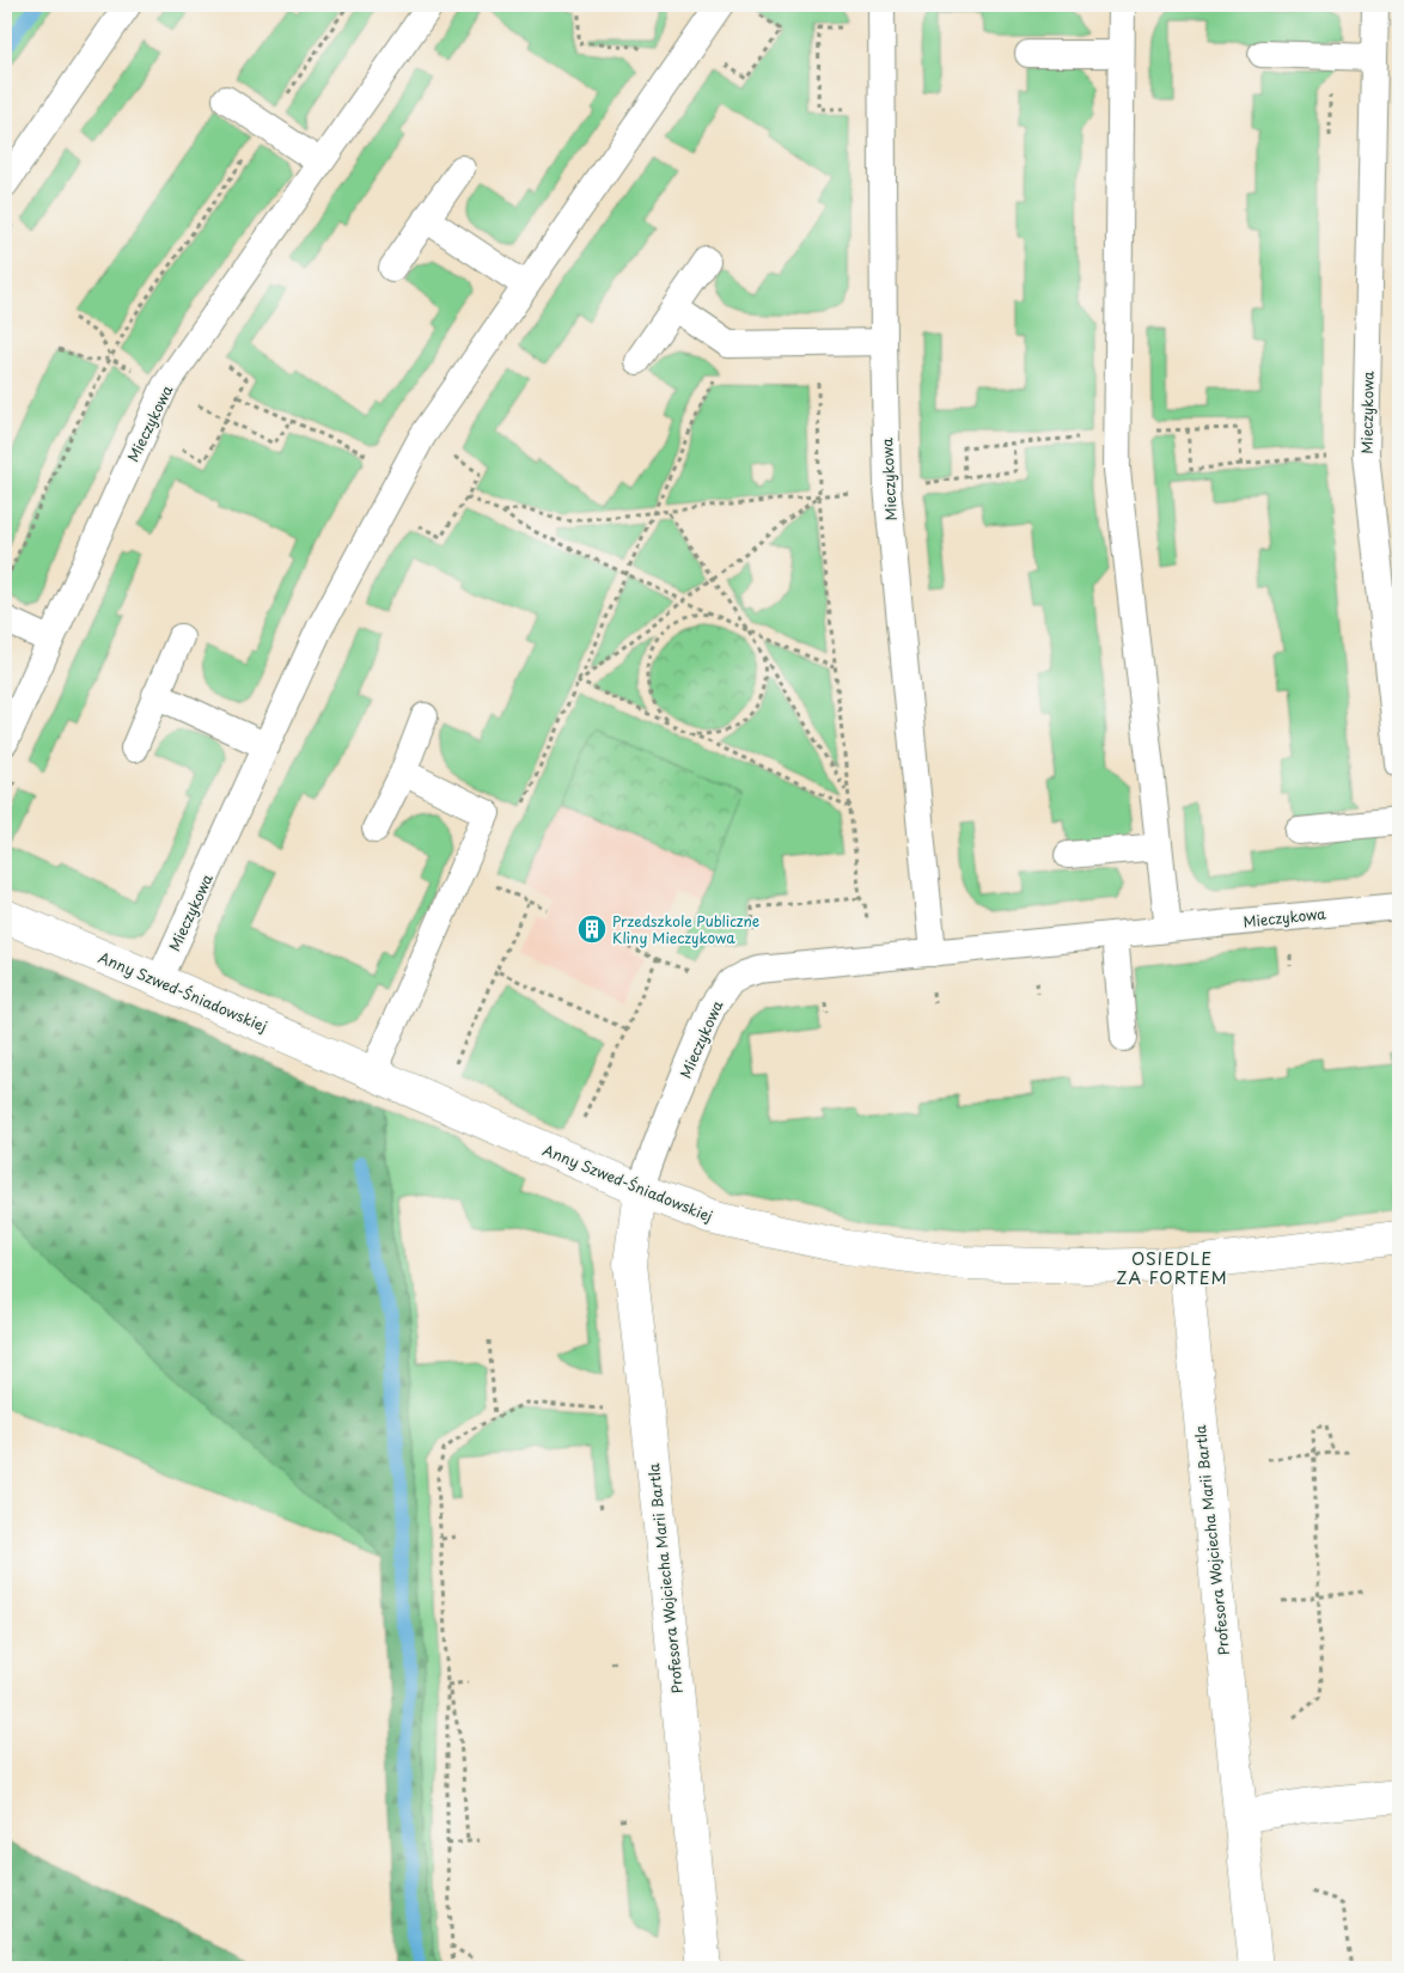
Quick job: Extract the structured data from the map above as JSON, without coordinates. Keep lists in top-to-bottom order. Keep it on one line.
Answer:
{"streets":{"street":["Anny Szwed-Śniadowskiej","Profesora Wojciecha Marii Bartla"],"lane":["Mieczykowa"]},"crossings":[["Mieczykowa","Anny Szwed-Śniadowskiej"],["Mieczykowa","Profesora Wojciecha Marii Bartla"],["Anny Szwed-Śniadowskiej","Profesora Wojciecha Marii Bartla"]],"districts":["OSIEDLE ZA FORTEM"],"places":{"building":["Przedszkole Publiczne Kliny Mieczykowa"]}}
